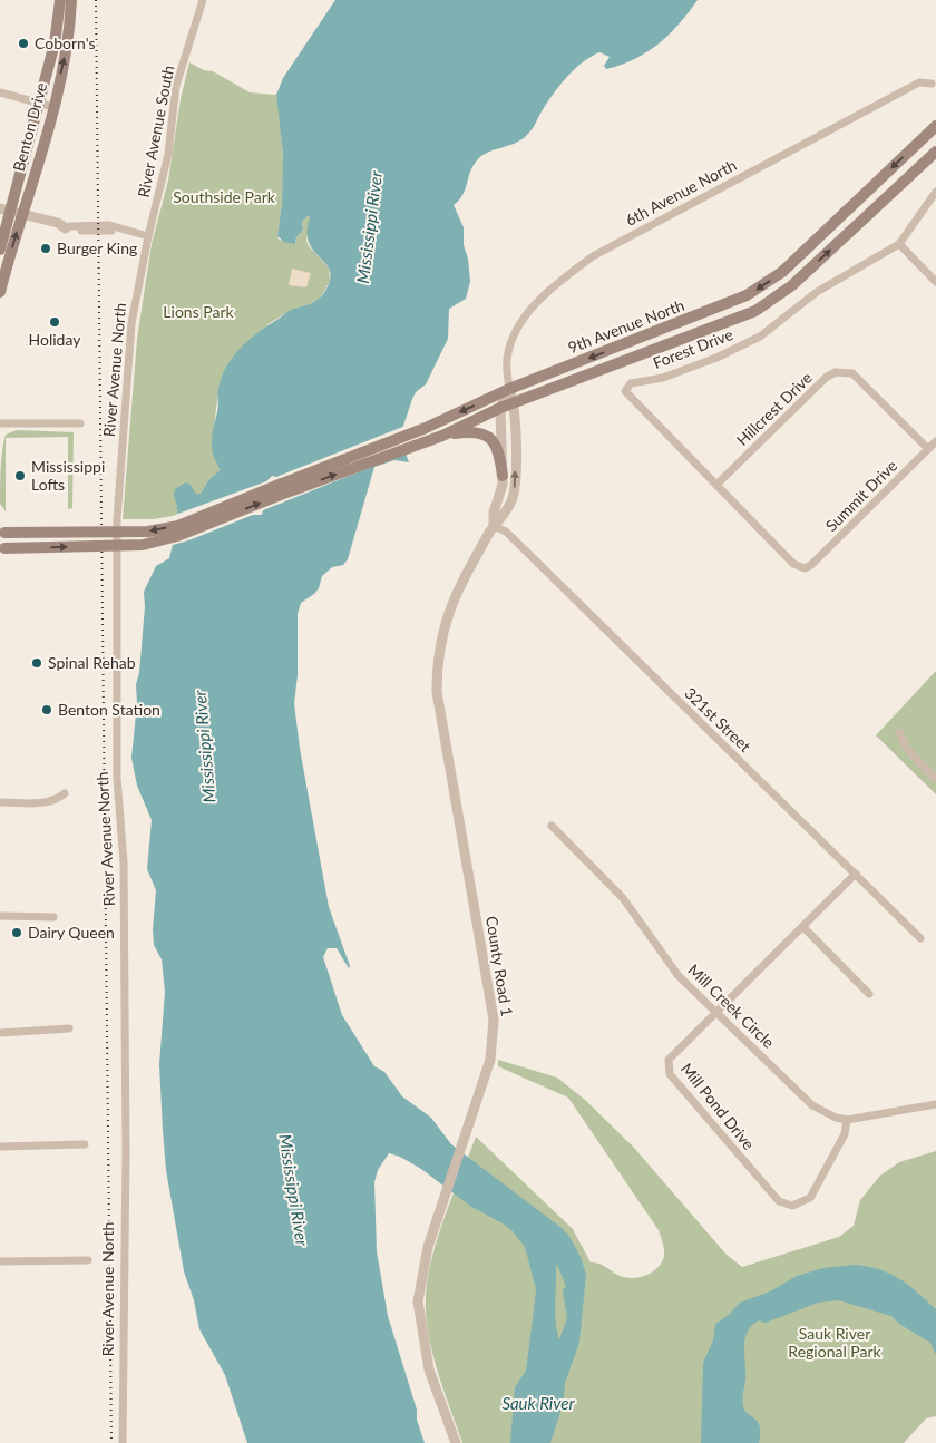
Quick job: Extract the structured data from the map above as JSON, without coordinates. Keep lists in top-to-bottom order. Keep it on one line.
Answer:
{"streets":{"main road":["Benton Drive","9th Avenue North"],"street":["River Avenue South","6th Avenue North","Forest Drive","River Avenue North","Hillcrest Drive","Summit Drive","321st Street","County Road 1","Mill Creek Circle","Mill Pond Drive"]},"crossings":[["River Avenue South","River Avenue North"],["6th Avenue North","9th Avenue North"],["6th Avenue North","County Road 1"],["9th Avenue North","County Road 1"],["Forest Drive","Hillcrest Drive"],["Forest Drive","Summit Drive"],["Hillcrest Drive","Summit Drive"],["321st Street","County Road 1"],["321st Street","Mill Pond Drive"],["Mill Creek Circle","Mill Pond Drive"]],"water":["Mississippi River","Sauk River"],"parks":["Southside Park","Lions Park","Sauk River Regional Park"],"places":["Coborn's","Burger King","Holiday","Mississippi Lofts","Spinal Rehab","Benton Station","Dairy Queen"]}
